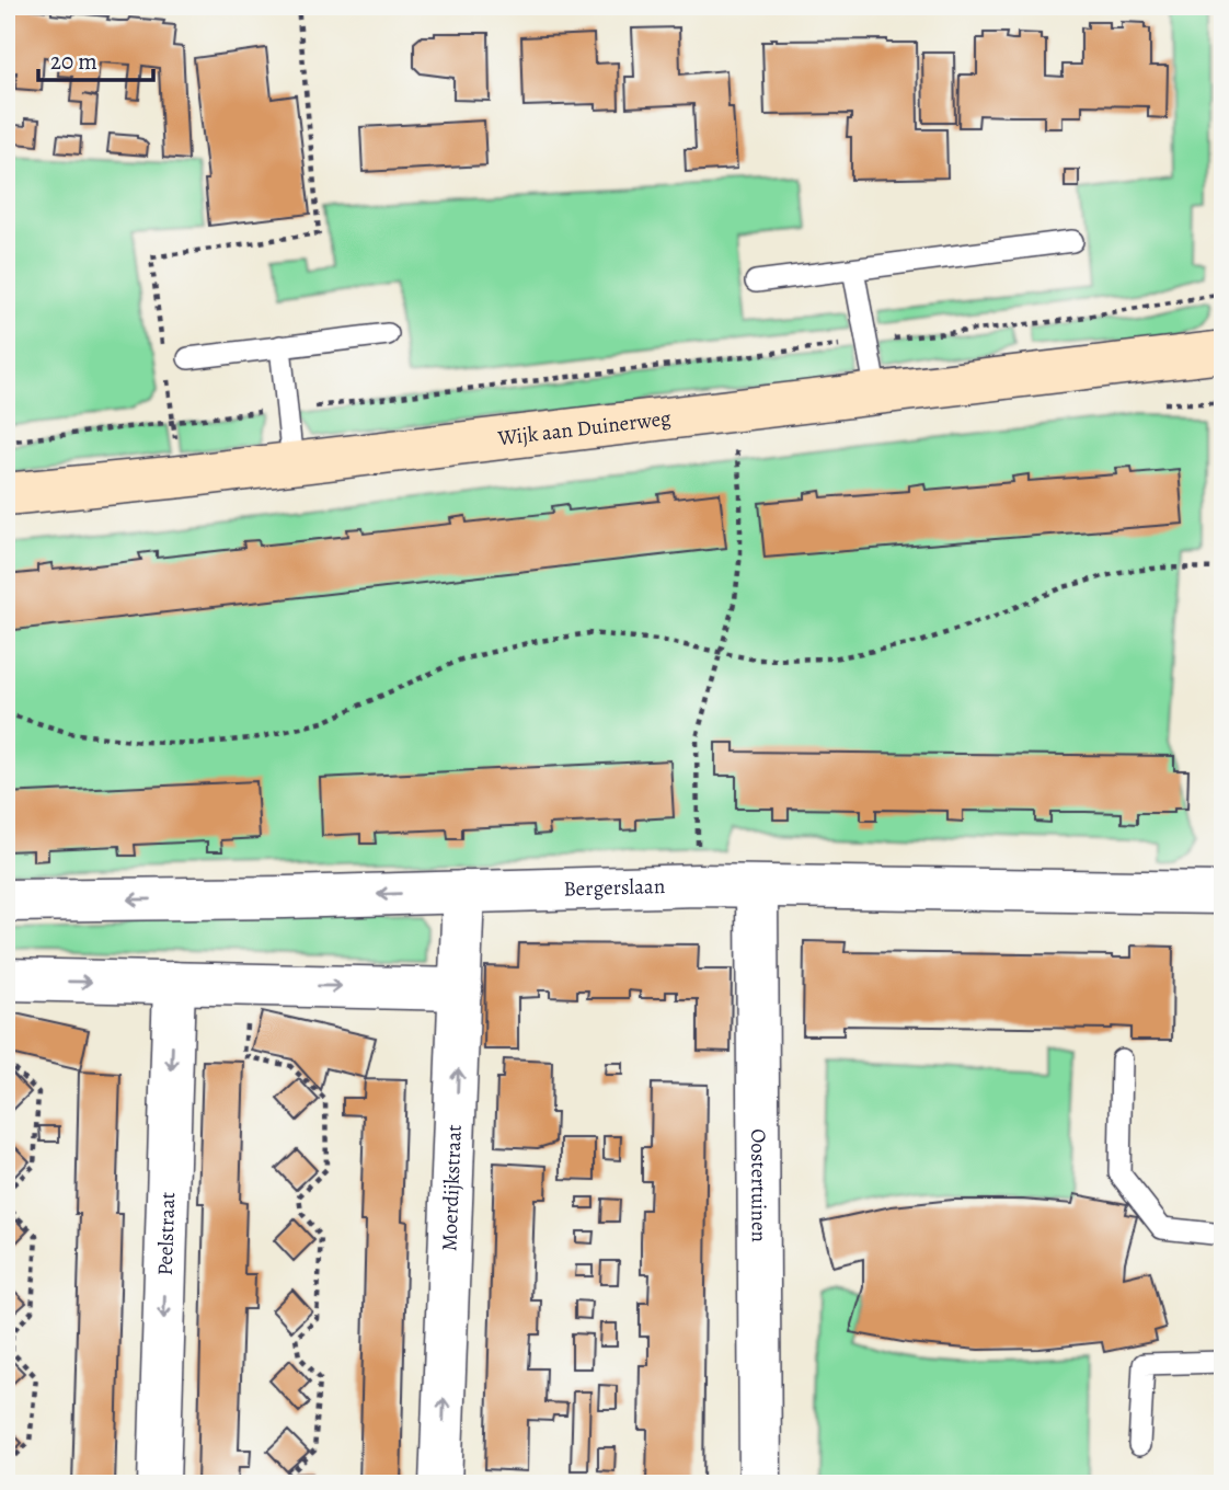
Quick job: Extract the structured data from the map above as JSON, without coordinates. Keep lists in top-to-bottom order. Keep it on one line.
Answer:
{"streets":{"main road":["Wijk aan Duinerweg"],"street":["Bergerslaan","Oostertuinen","Moerdijkstraat","Peelstraat"]},"crossings":[["Bergerslaan","Oostertuinen"],["Bergerslaan","Moerdijkstraat"]],"one_way":["Moerdijkstraat","Peelstraat"],"scale_bar":"20 m"}
